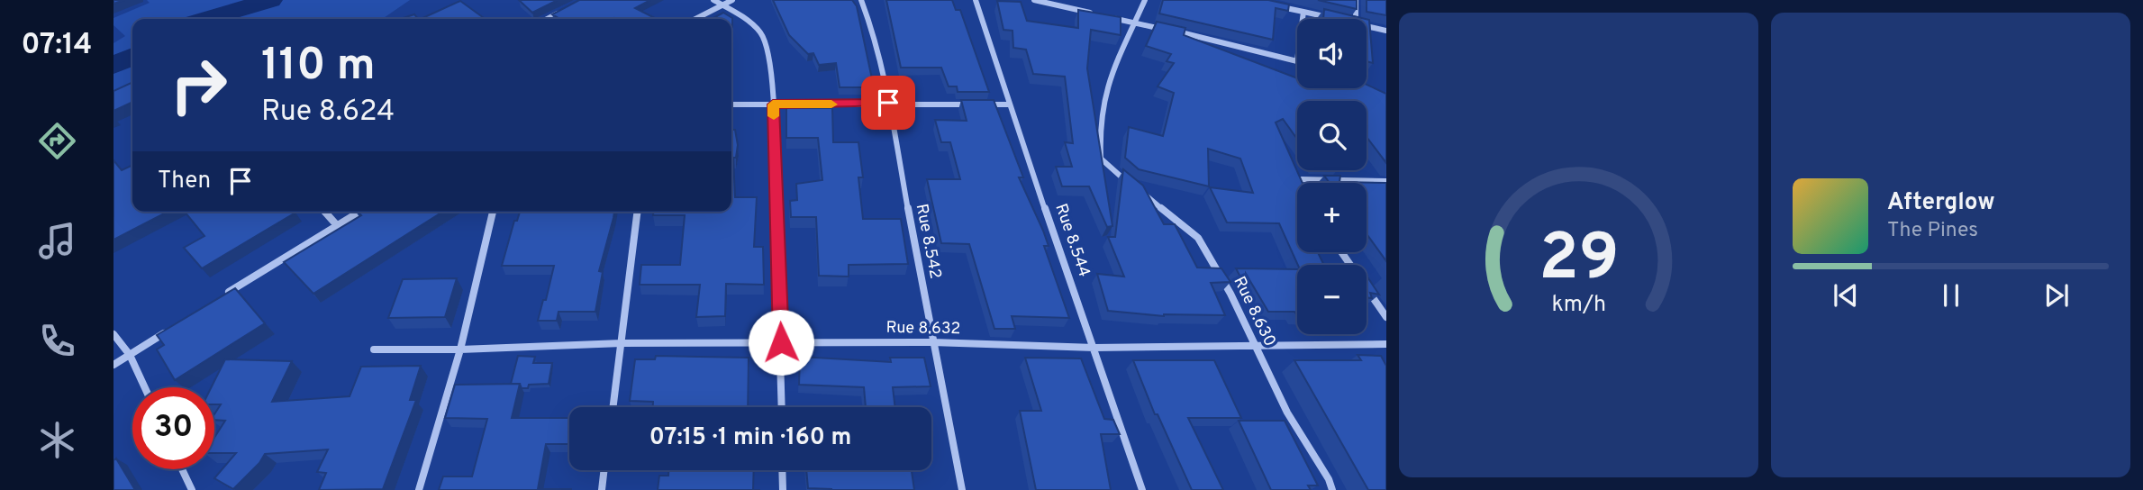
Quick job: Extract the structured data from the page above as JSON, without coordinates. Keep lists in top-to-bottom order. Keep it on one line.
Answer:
{"streets":{"street":["Rue 8.544","Rue 8.542","Rue 8.630","Rue 8.632"]},"crossings":[["Rue 8.544","Rue 8.632"],["Rue 8.542","Rue 8.632"],["Rue 8.630","Rue 8.632"]],"page":{"tabs":"07:14","map_buttons":["+","−"],"turn":["110 m","Rue 8.624"],"then":"Then","song":["Afterglow","The Pines"],"limit":"30","trip":"07:15 · 1 min · 160 m","gauge":["29","km/h"]}}
